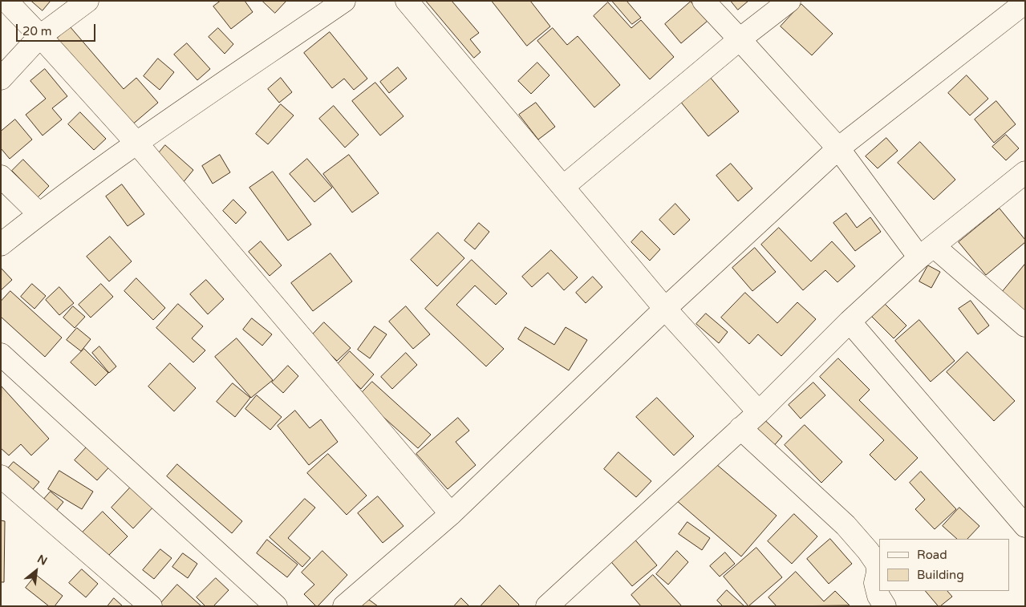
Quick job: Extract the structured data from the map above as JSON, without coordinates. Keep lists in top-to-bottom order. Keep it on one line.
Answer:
{"legend":["Road","Building"],"scale_bar":"20 m","north":"top right"}
